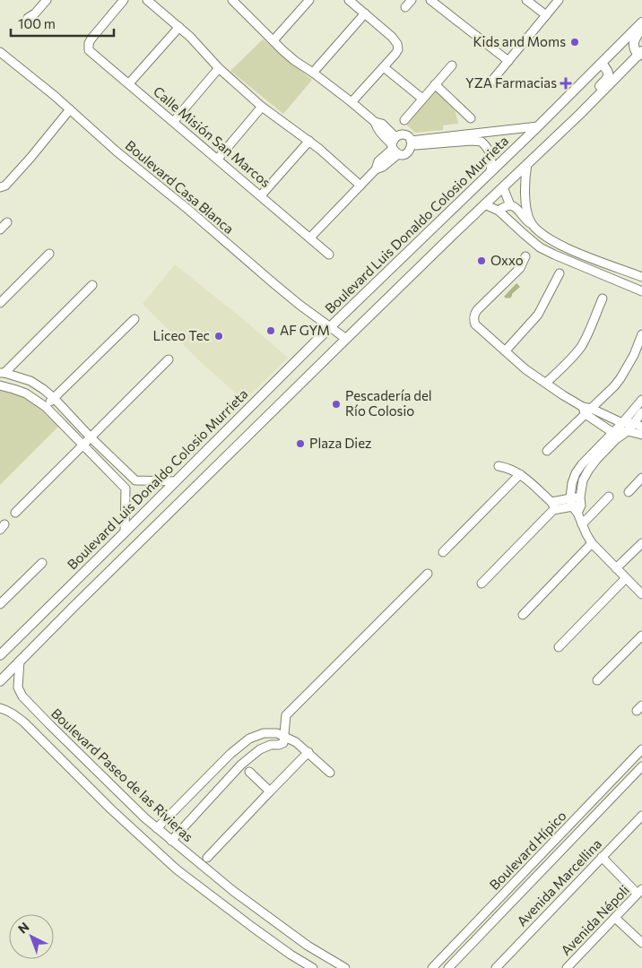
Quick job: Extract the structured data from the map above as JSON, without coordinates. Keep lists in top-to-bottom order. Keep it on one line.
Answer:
{"streets":{"main road":["Boulevard Luis Donaldo Colosio Murrieta"],"street":["Calle Misión San Marcos","Boulevard Casa Blanca","Boulevard Paseo de las Rivieras","Boulevard Hípico","Avenida Marcellina","Avenida Népoli"]},"crossings":[["Boulevard Casa Blanca","Boulevard Luis Donaldo Colosio Murrieta"]],"places":{"other":["Kids and Moms","Oxxo","AF GYM","Liceo Tec","Pescadería del Río Colosio","Plaza Diez"],"health":["YZA Farmacias"]},"scale_bar":"100 m","north":"top left"}
